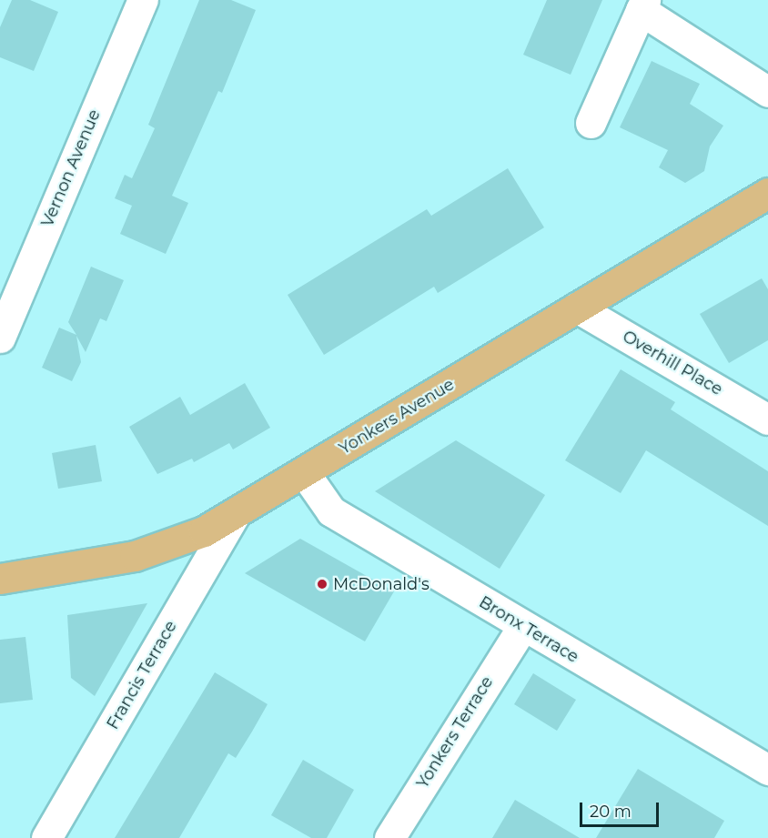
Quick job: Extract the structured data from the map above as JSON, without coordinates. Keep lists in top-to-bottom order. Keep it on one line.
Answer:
{"streets":{"main road":["Yonkers Avenue"],"street":["Vernon Avenue","Overhill Place","Bronx Terrace","Francis Terrace","Yonkers Terrace"]},"crossings":[["Overhill Place","Yonkers Avenue"],["Yonkers Avenue","Bronx Terrace"],["Yonkers Avenue","Francis Terrace"],["Bronx Terrace","Yonkers Terrace"]],"places":["McDonald's"],"scale_bar":"20 m"}
